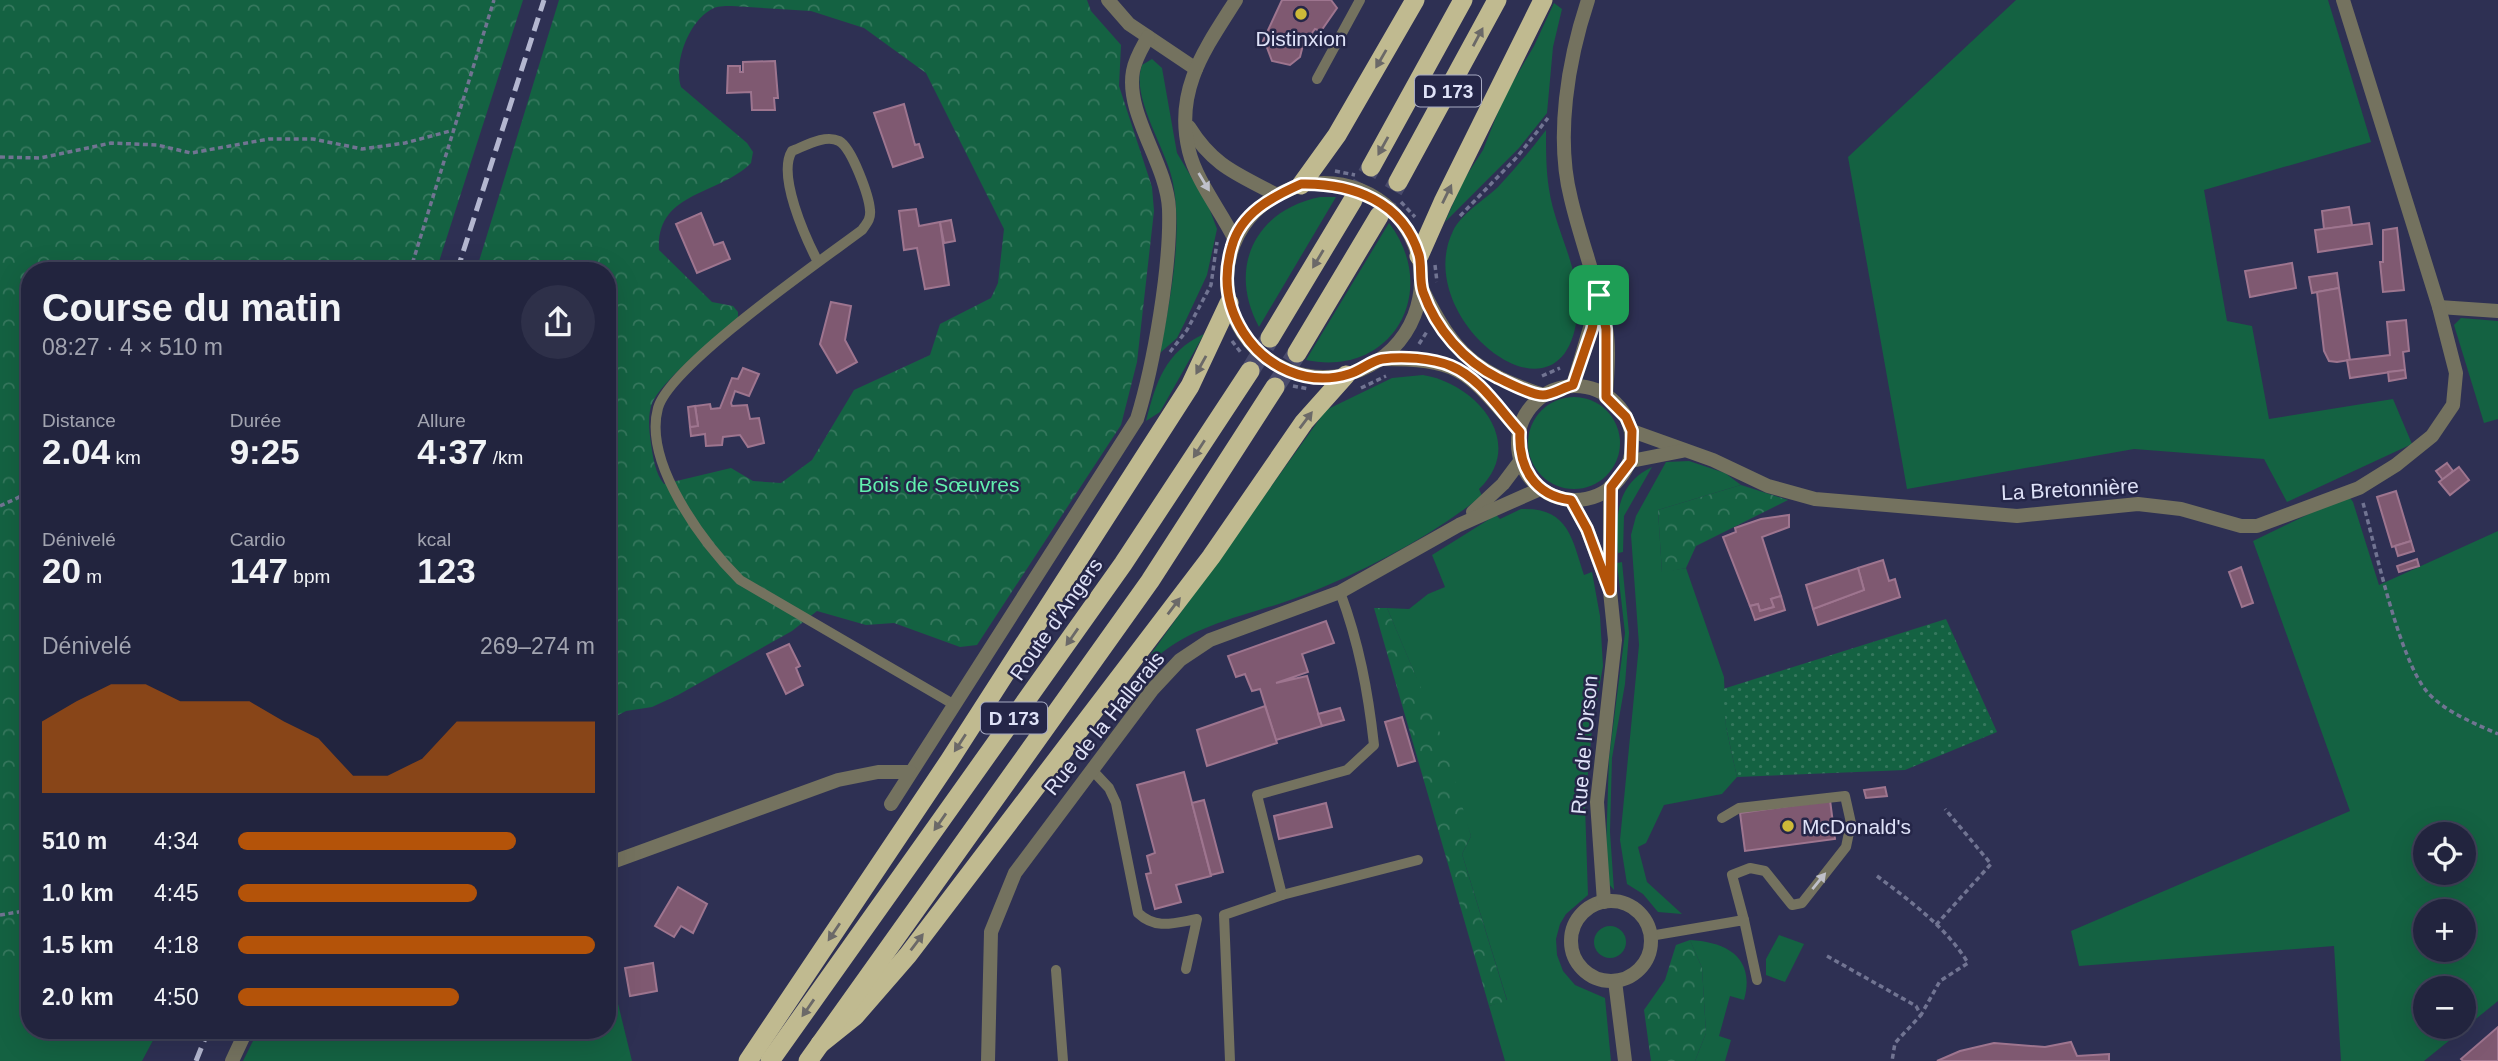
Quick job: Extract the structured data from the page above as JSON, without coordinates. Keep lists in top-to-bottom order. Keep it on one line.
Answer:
{"streets":{"highway":["D 173","Route d'Angers"],"street":["La Bretonnière","Rue de la Hallerais","Rue de l'Orson"]},"crossings":[["La Bretonnière","Rue de la Hallerais"],["La Bretonnière","Rue de l'Orson"],["Rue de la Hallerais","Rue de l'Orson"]],"parks":["Bois de Sœuvres"],"places":["Distinxion","McDonald's"],"page":{"heading":["Course du matin","08:27 · 4 × 510 m"],"stats":[["Distance","2.04 km"],["Durée","9:25"],["Allure","4:37 /km"],["Dénivelé","20 m"],["Cardio","147 bpm"],["kcal","123"]],"chart":["Dénivelé","269–274 m"],"list":[{"name":"510 m","note":"4:34"},{"name":"1.0 km","note":"4:45"},{"name":"1.5 km","note":"4:18"},{"name":"2.0 km","note":"4:50"}],"map_buttons":["+","−"]}}
